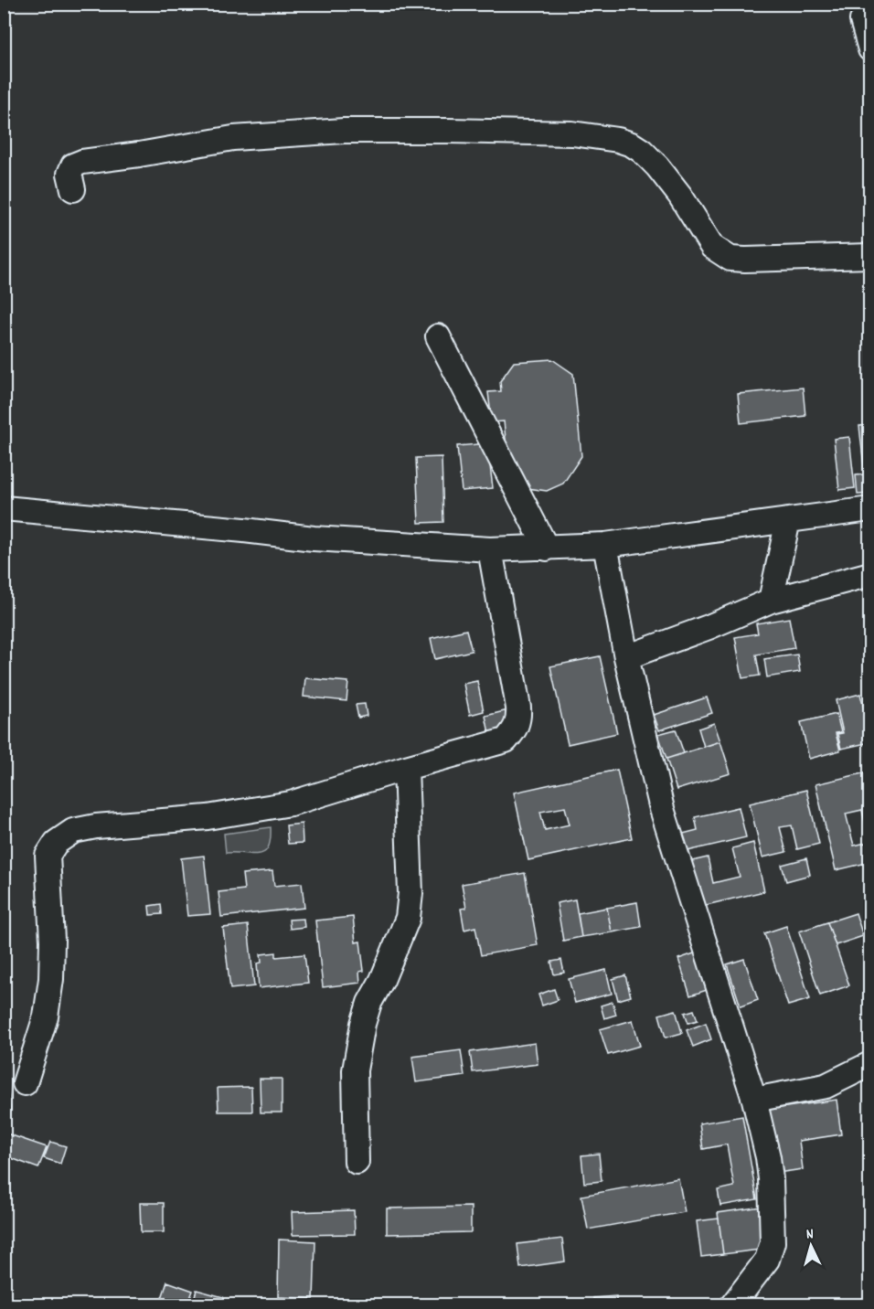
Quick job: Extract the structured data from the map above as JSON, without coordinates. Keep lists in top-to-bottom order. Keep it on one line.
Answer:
{"north":"top"}
